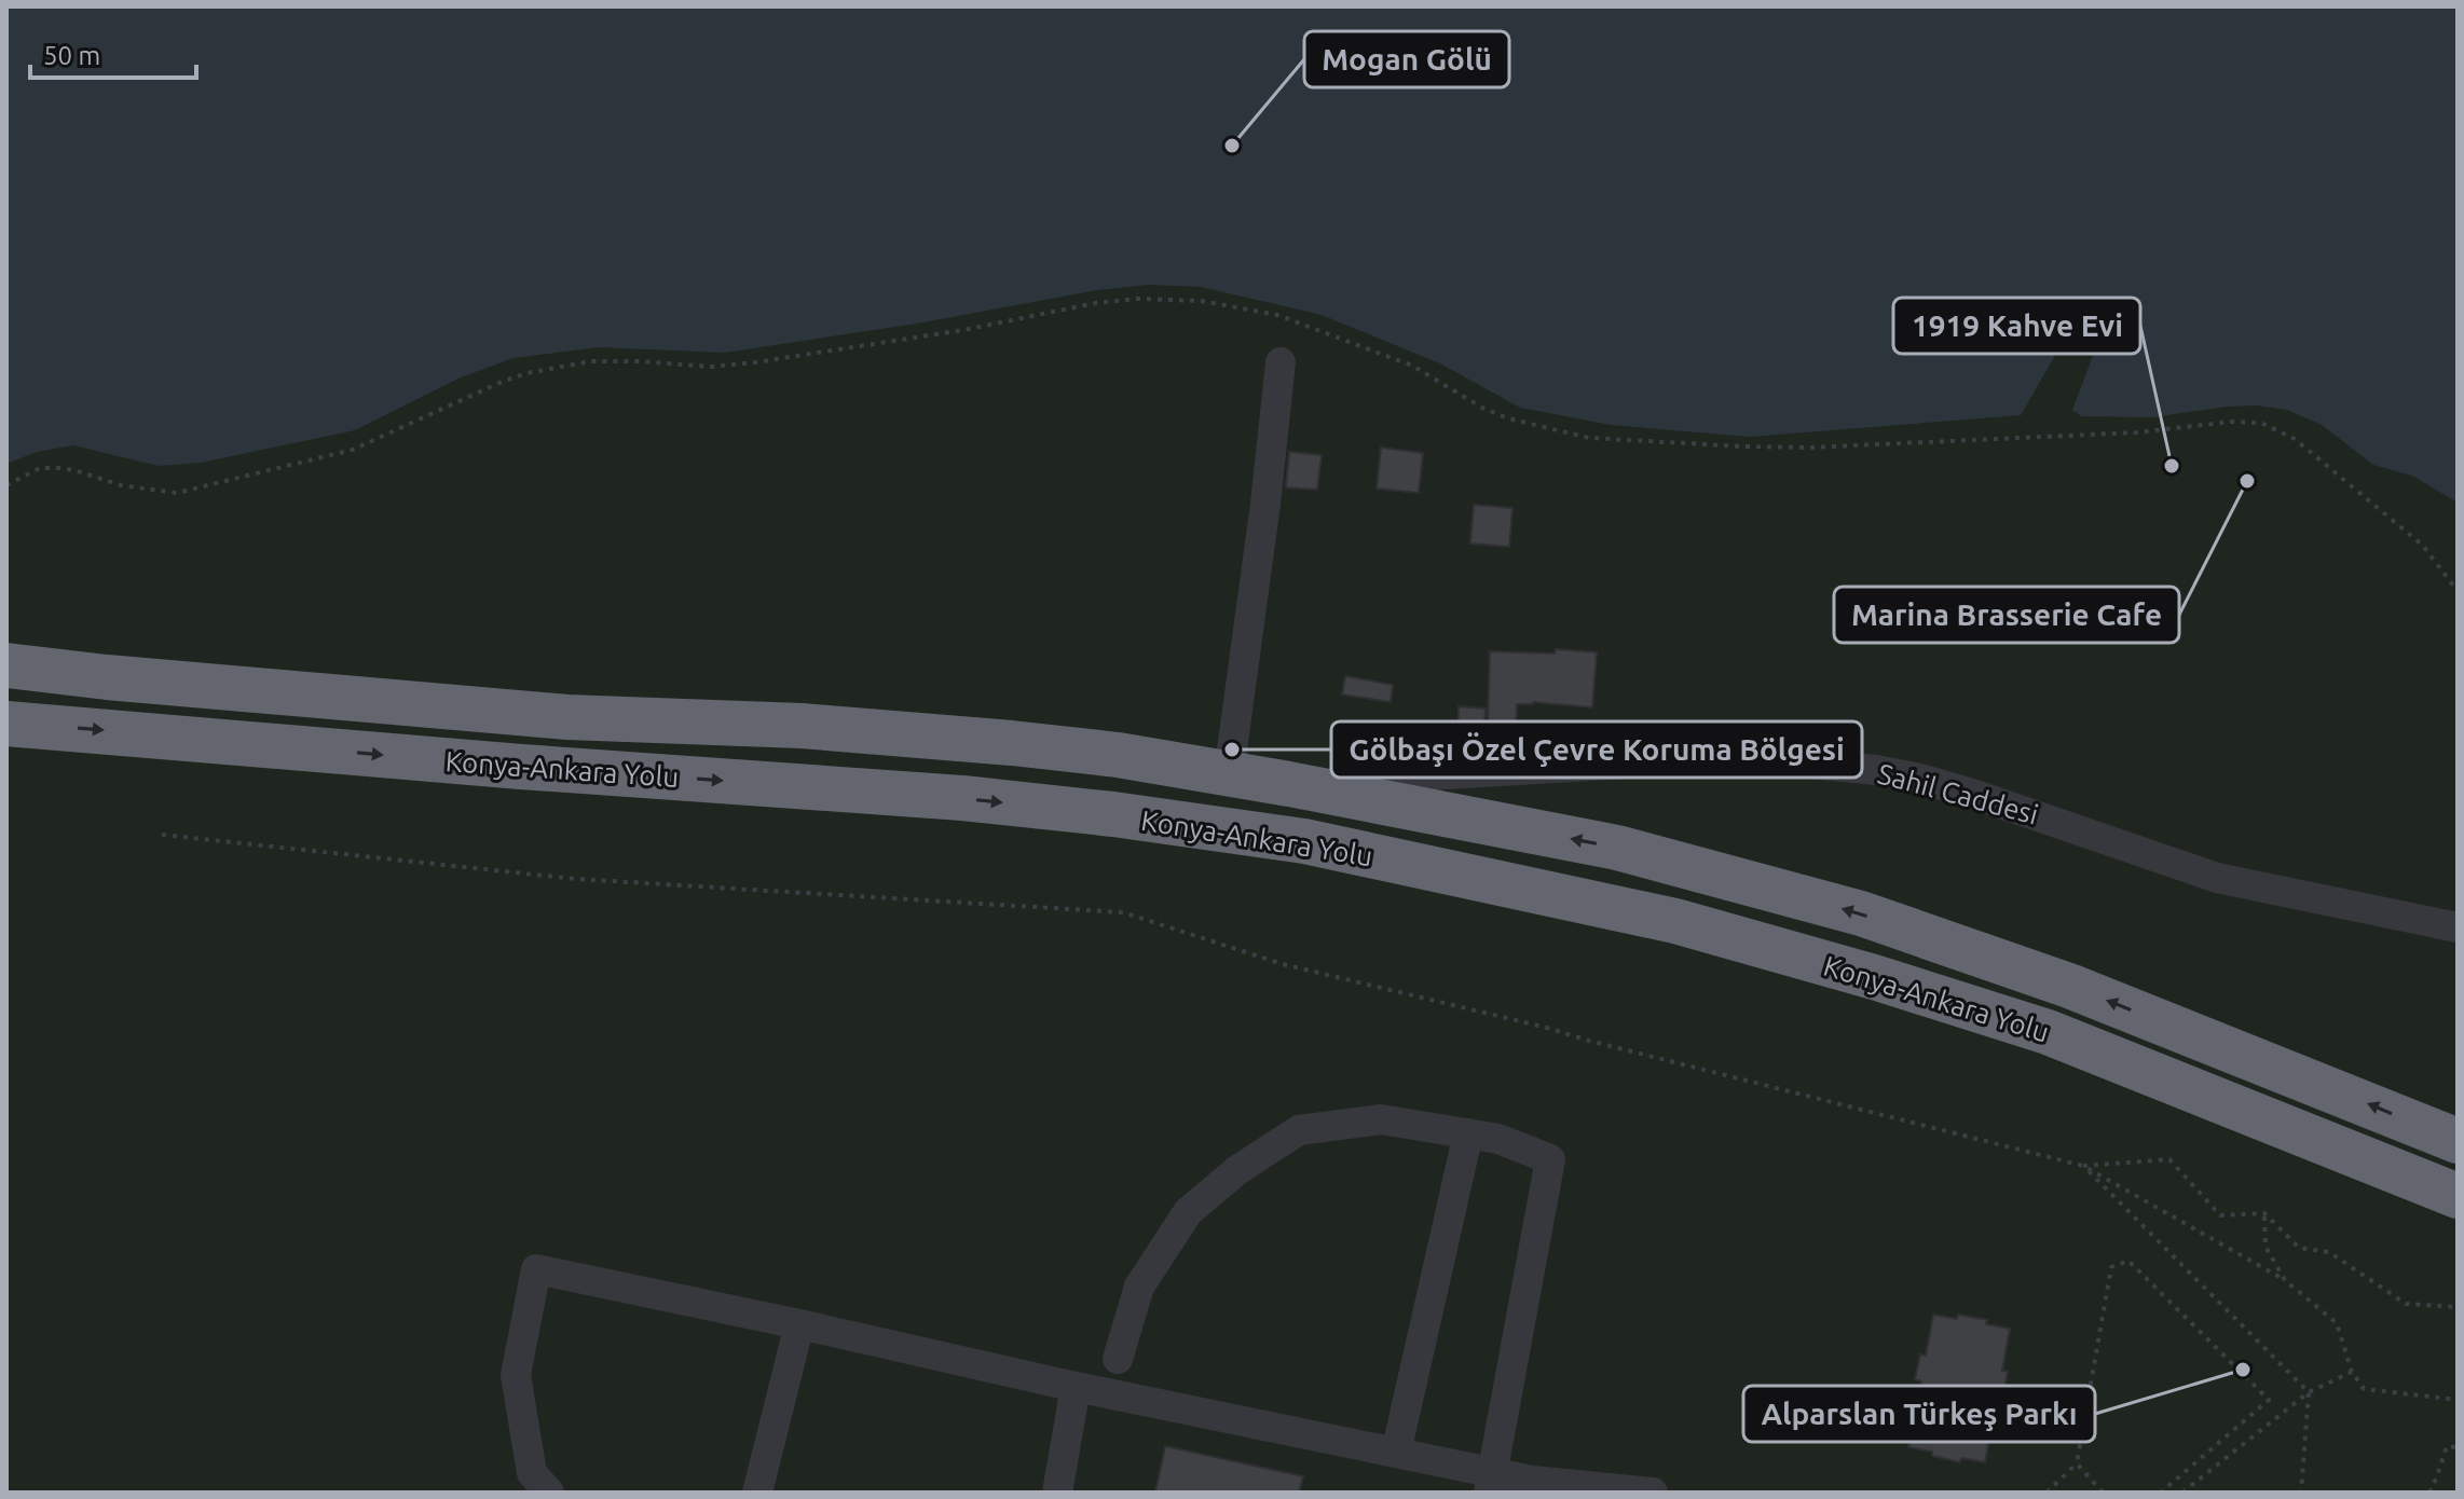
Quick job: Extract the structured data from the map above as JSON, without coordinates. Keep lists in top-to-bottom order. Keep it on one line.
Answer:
{"streets":{"highway":["Konya-Ankara Yolu"],"street":["Sahil Caddesi"]},"places":["Mogan Gölü","1919 Kahve Evi","Marina Brasserie Cafe","Gölbaşı Özel Çevre Koruma Bölgesi","Alparslan Türkeş Parkı"],"scale_bar":"50 m"}
